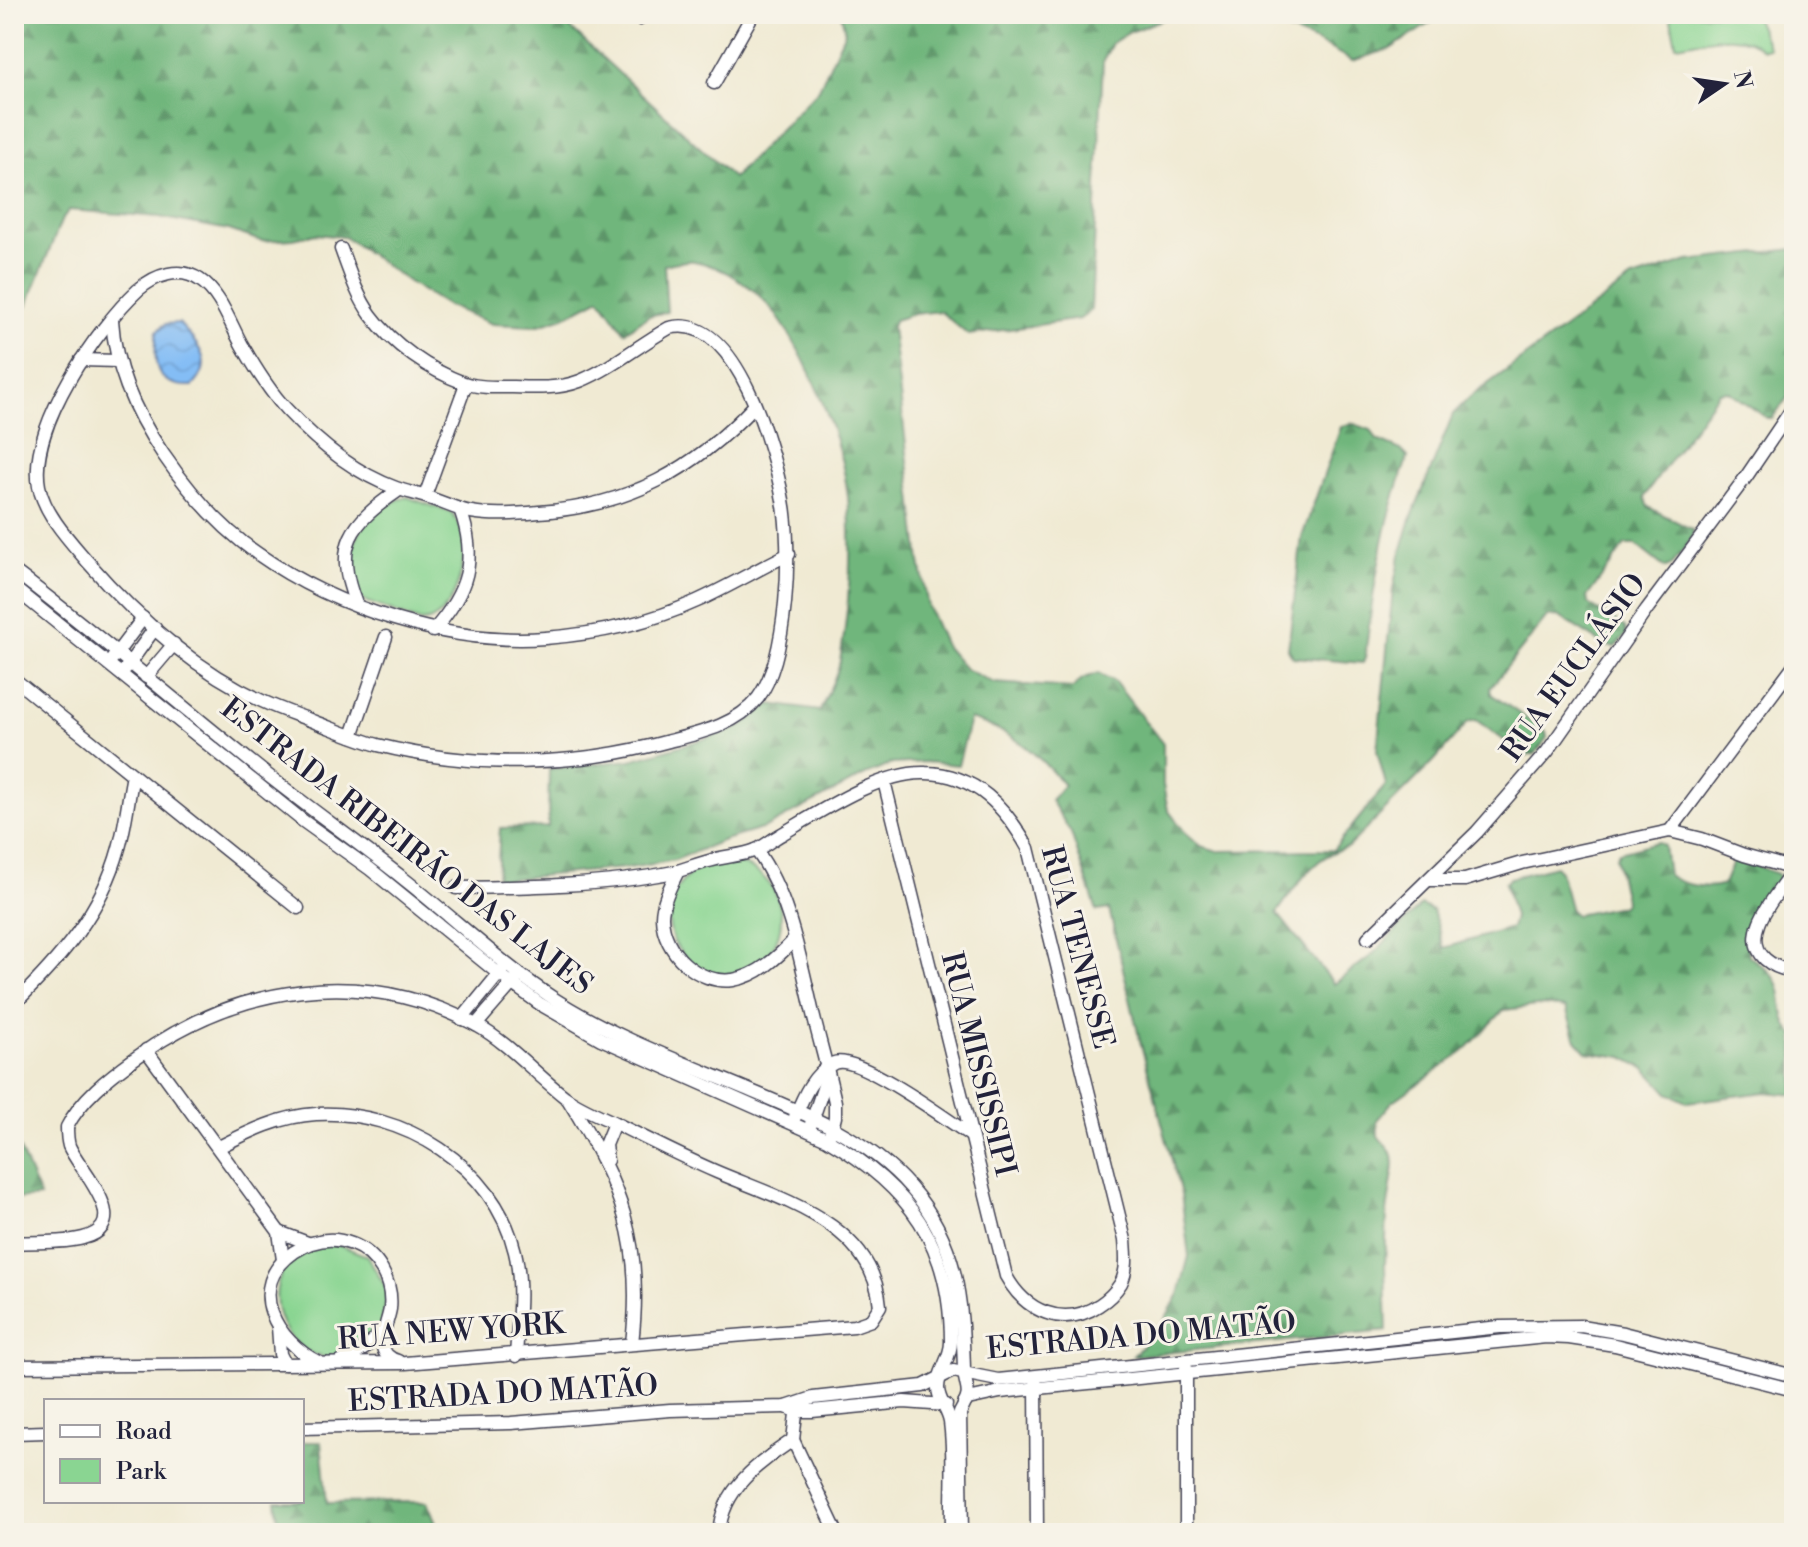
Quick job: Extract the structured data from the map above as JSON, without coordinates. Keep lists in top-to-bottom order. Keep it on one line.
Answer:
{"streets":{"street":["RUA EUCLÁSIO","ESTRADA RIBEIRÃO DAS LAJES","RUA TENESSE","RUA MISSISSIPI","RUA NEW YORK","ESTRADA DO MATÃO"]},"crossings":[["ESTRADA RIBEIRÃO DAS LAJES","ESTRADA DO MATÃO"],["RUA TENESSE","RUA MISSISSIPI"]],"legend":["Road","Park"],"north":"right"}
